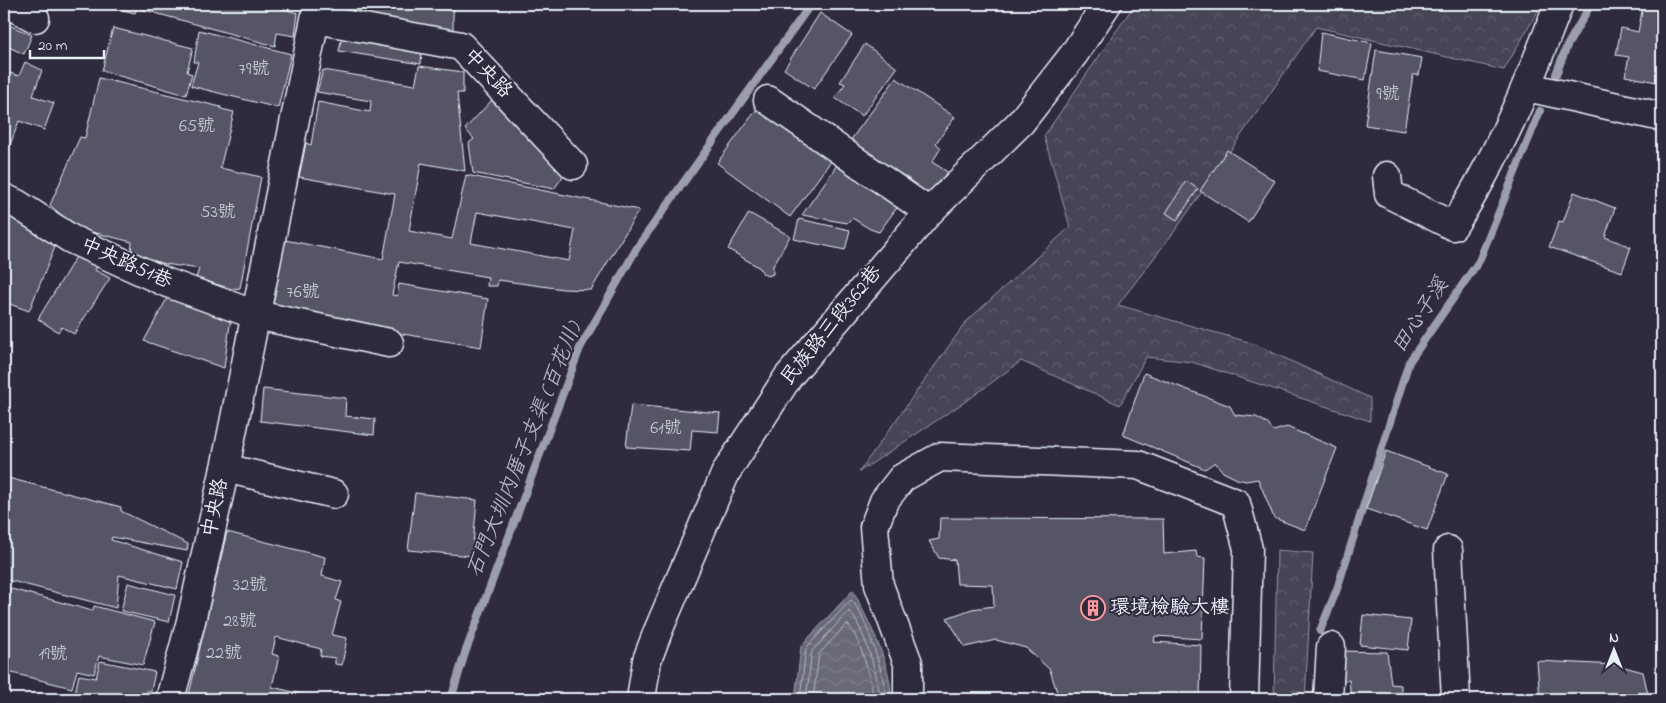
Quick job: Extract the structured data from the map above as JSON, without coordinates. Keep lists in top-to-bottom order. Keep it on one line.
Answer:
{"streets":{"street":["中央路","中央路51巷","民族路三段362巷"]},"crossings":[["中央路","中央路51巷"]],"water":["田心子溪","石門大圳內厝子支渠 (百花川)"],"places":{"building":["環境檢驗大樓"]},"house_numbers":["79號","9號","65號","53號","76號","61號","32號","28號","22號","19號"],"scale_bar":"20 m","north":"top"}
